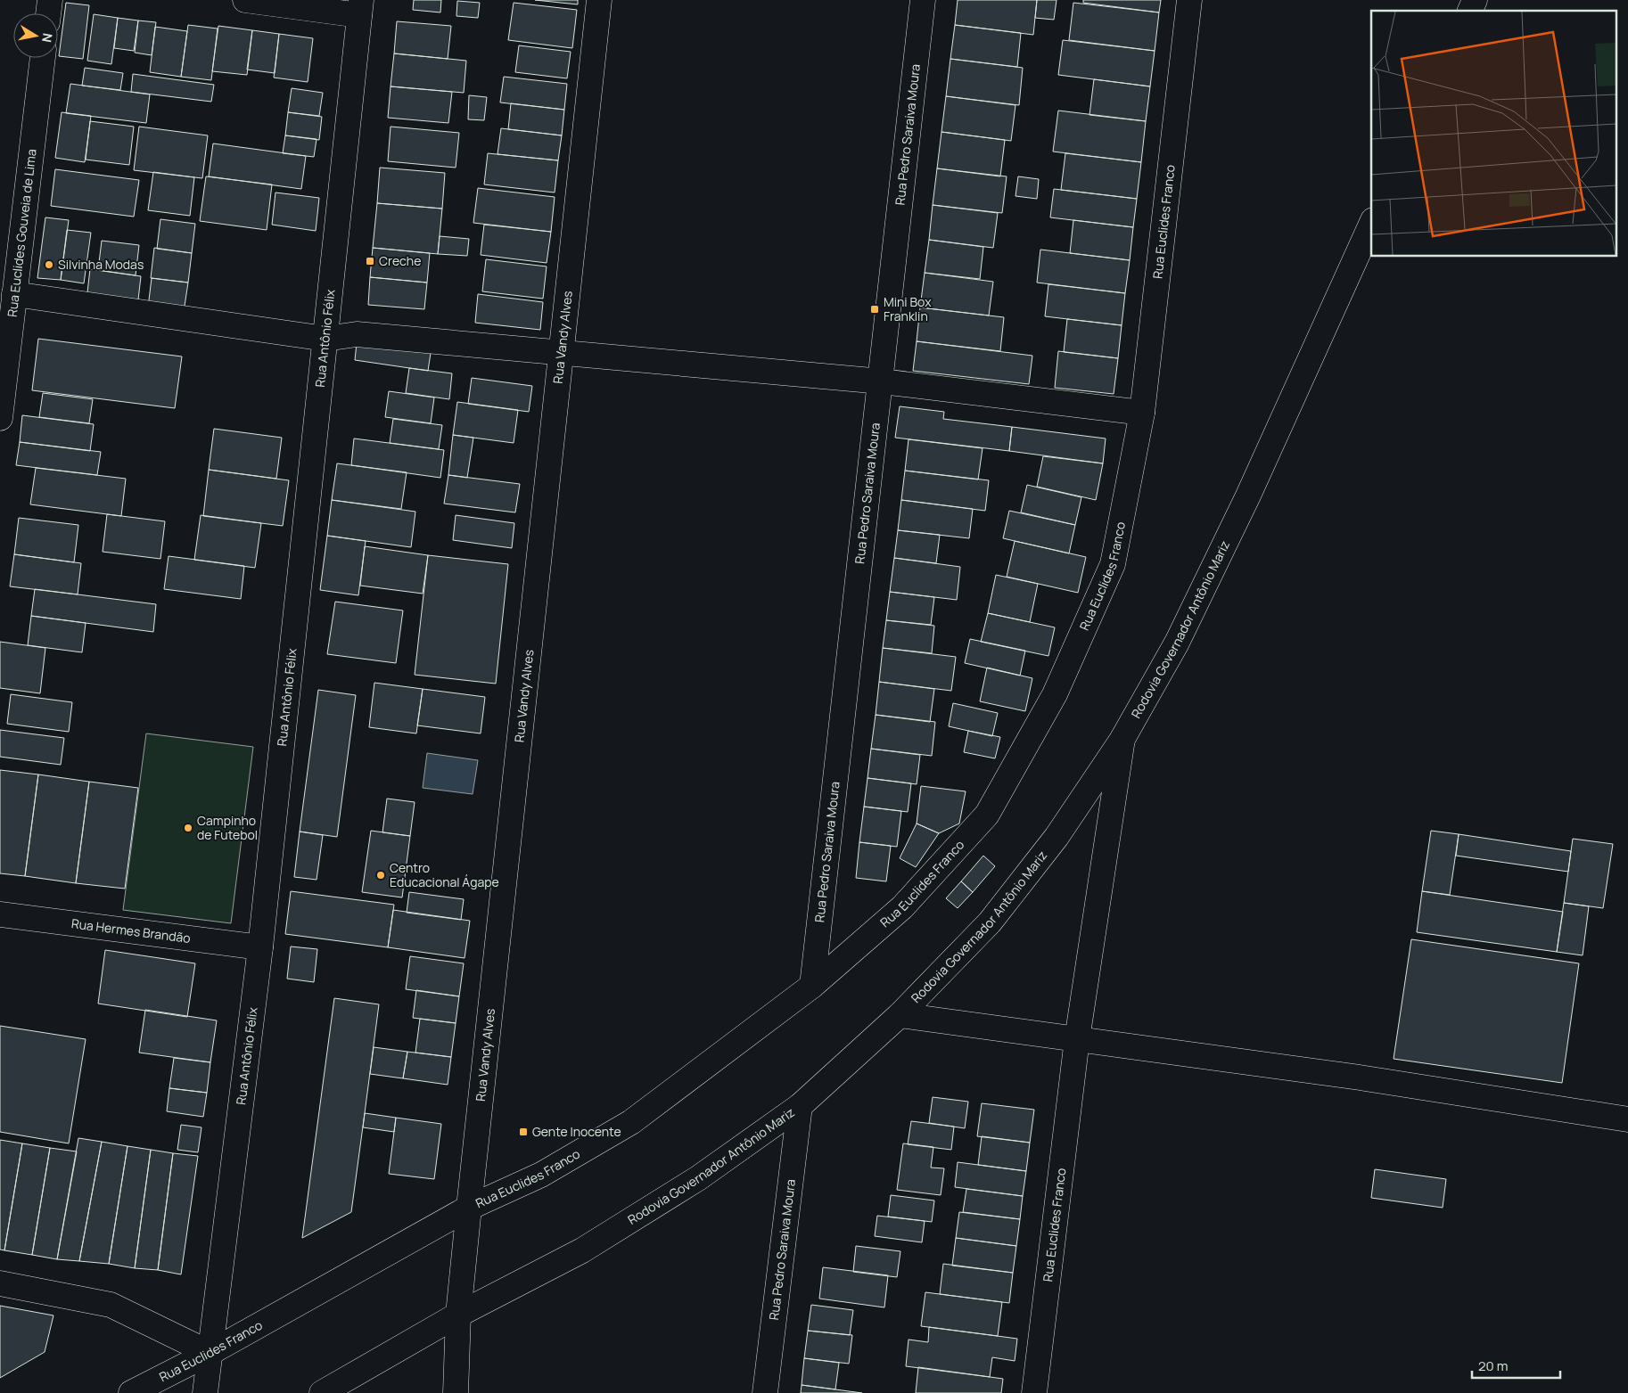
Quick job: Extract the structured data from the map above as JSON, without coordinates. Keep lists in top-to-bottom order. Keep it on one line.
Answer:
{"streets":{"main road":["Rua Pedro Saraiva Moura","Rua Euclides Franco","Rua Euclides Gouveia de Lima","Rua Antônio Félix","Rua Vandy Alves","Rodovia Governador Antônio Mariz","Rua Hermes Brandão"]},"crossings":[["Rua Pedro Saraiva Moura","Rua Euclides Franco"],["Rua Pedro Saraiva Moura","Rodovia Governador Antônio Mariz"],["Rua Euclides Franco","Rua Antônio Félix"],["Rua Euclides Franco","Rua Vandy Alves"],["Rua Euclides Franco","Rodovia Governador Antônio Mariz"],["Rua Antônio Félix","Rua Hermes Brandão"],["Rua Vandy Alves","Rodovia Governador Antônio Mariz"]],"places":{"transit":["Creche","Mini Box Franklin","Gente Inocente"],"other":["Silvinha Modas","Campinho de Futebol","Centro Educacional Ágape"]},"scale_bar":"20 m","north":"right"}
